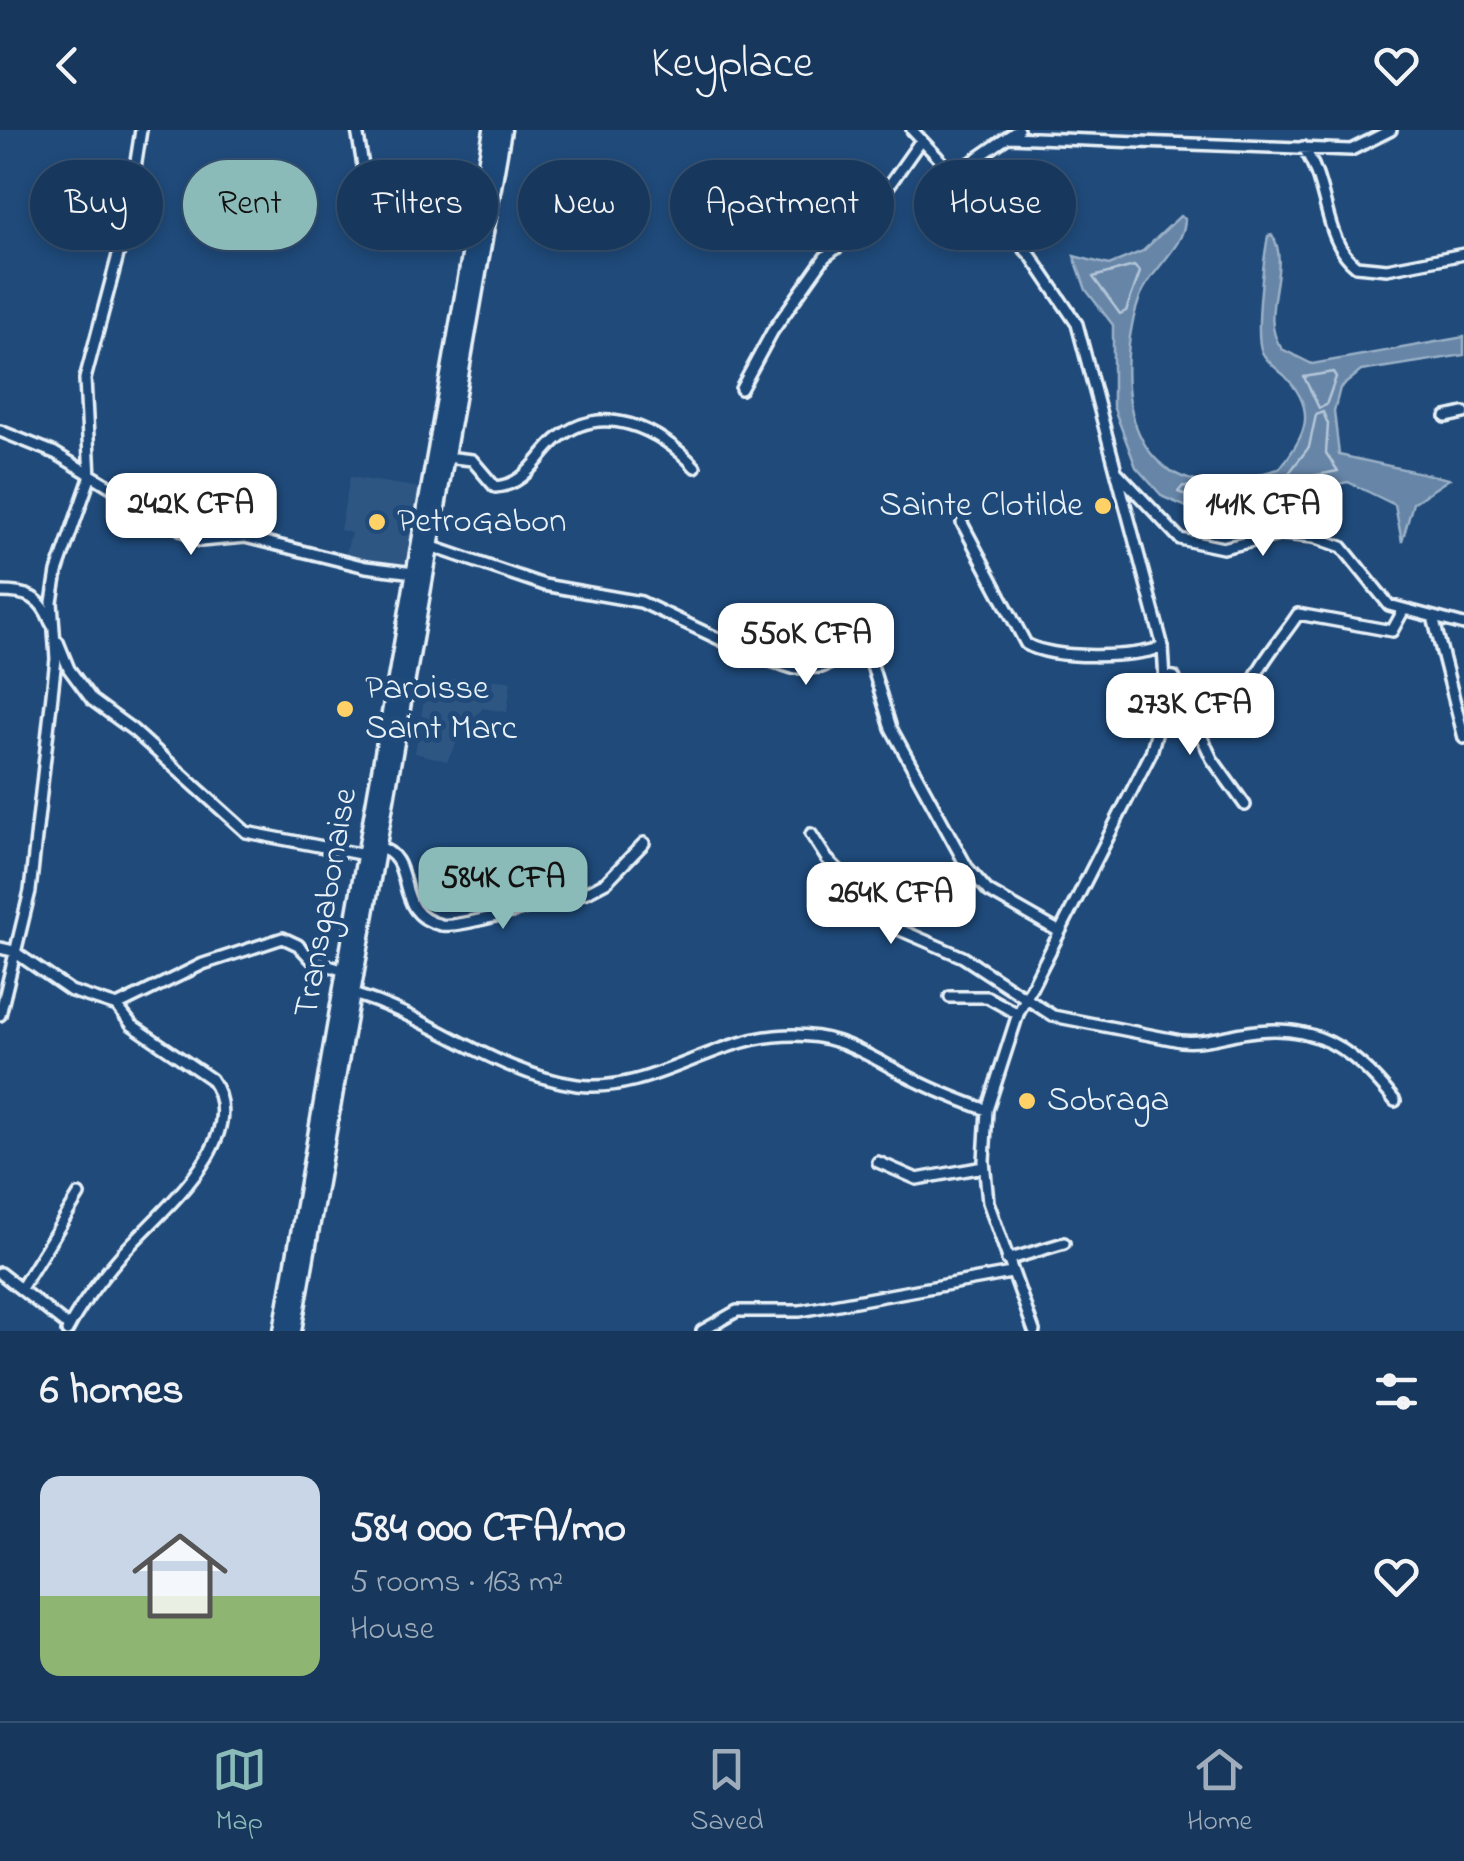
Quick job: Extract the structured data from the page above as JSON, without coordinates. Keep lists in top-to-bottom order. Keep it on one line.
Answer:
{"streets":{"highway":["Transgabonaise"]},"places":["Sainte Clotilde","PetroGabon","Paroisse Saint Marc","Sobraga"],"page":{"header":"Keyplace","chip":["Buy","Rent","Filters","New","Apartment","House"],"price":["242K CFA","141K CFA","550K CFA","273K CFA","584K CFA","264K CFA"],"heading":"6 homes","list":[{"name":"584 000 CFA/mo","note":"5 rooms · 163 m² · House"}],"tabs":["Map","Saved","Home"]}}
